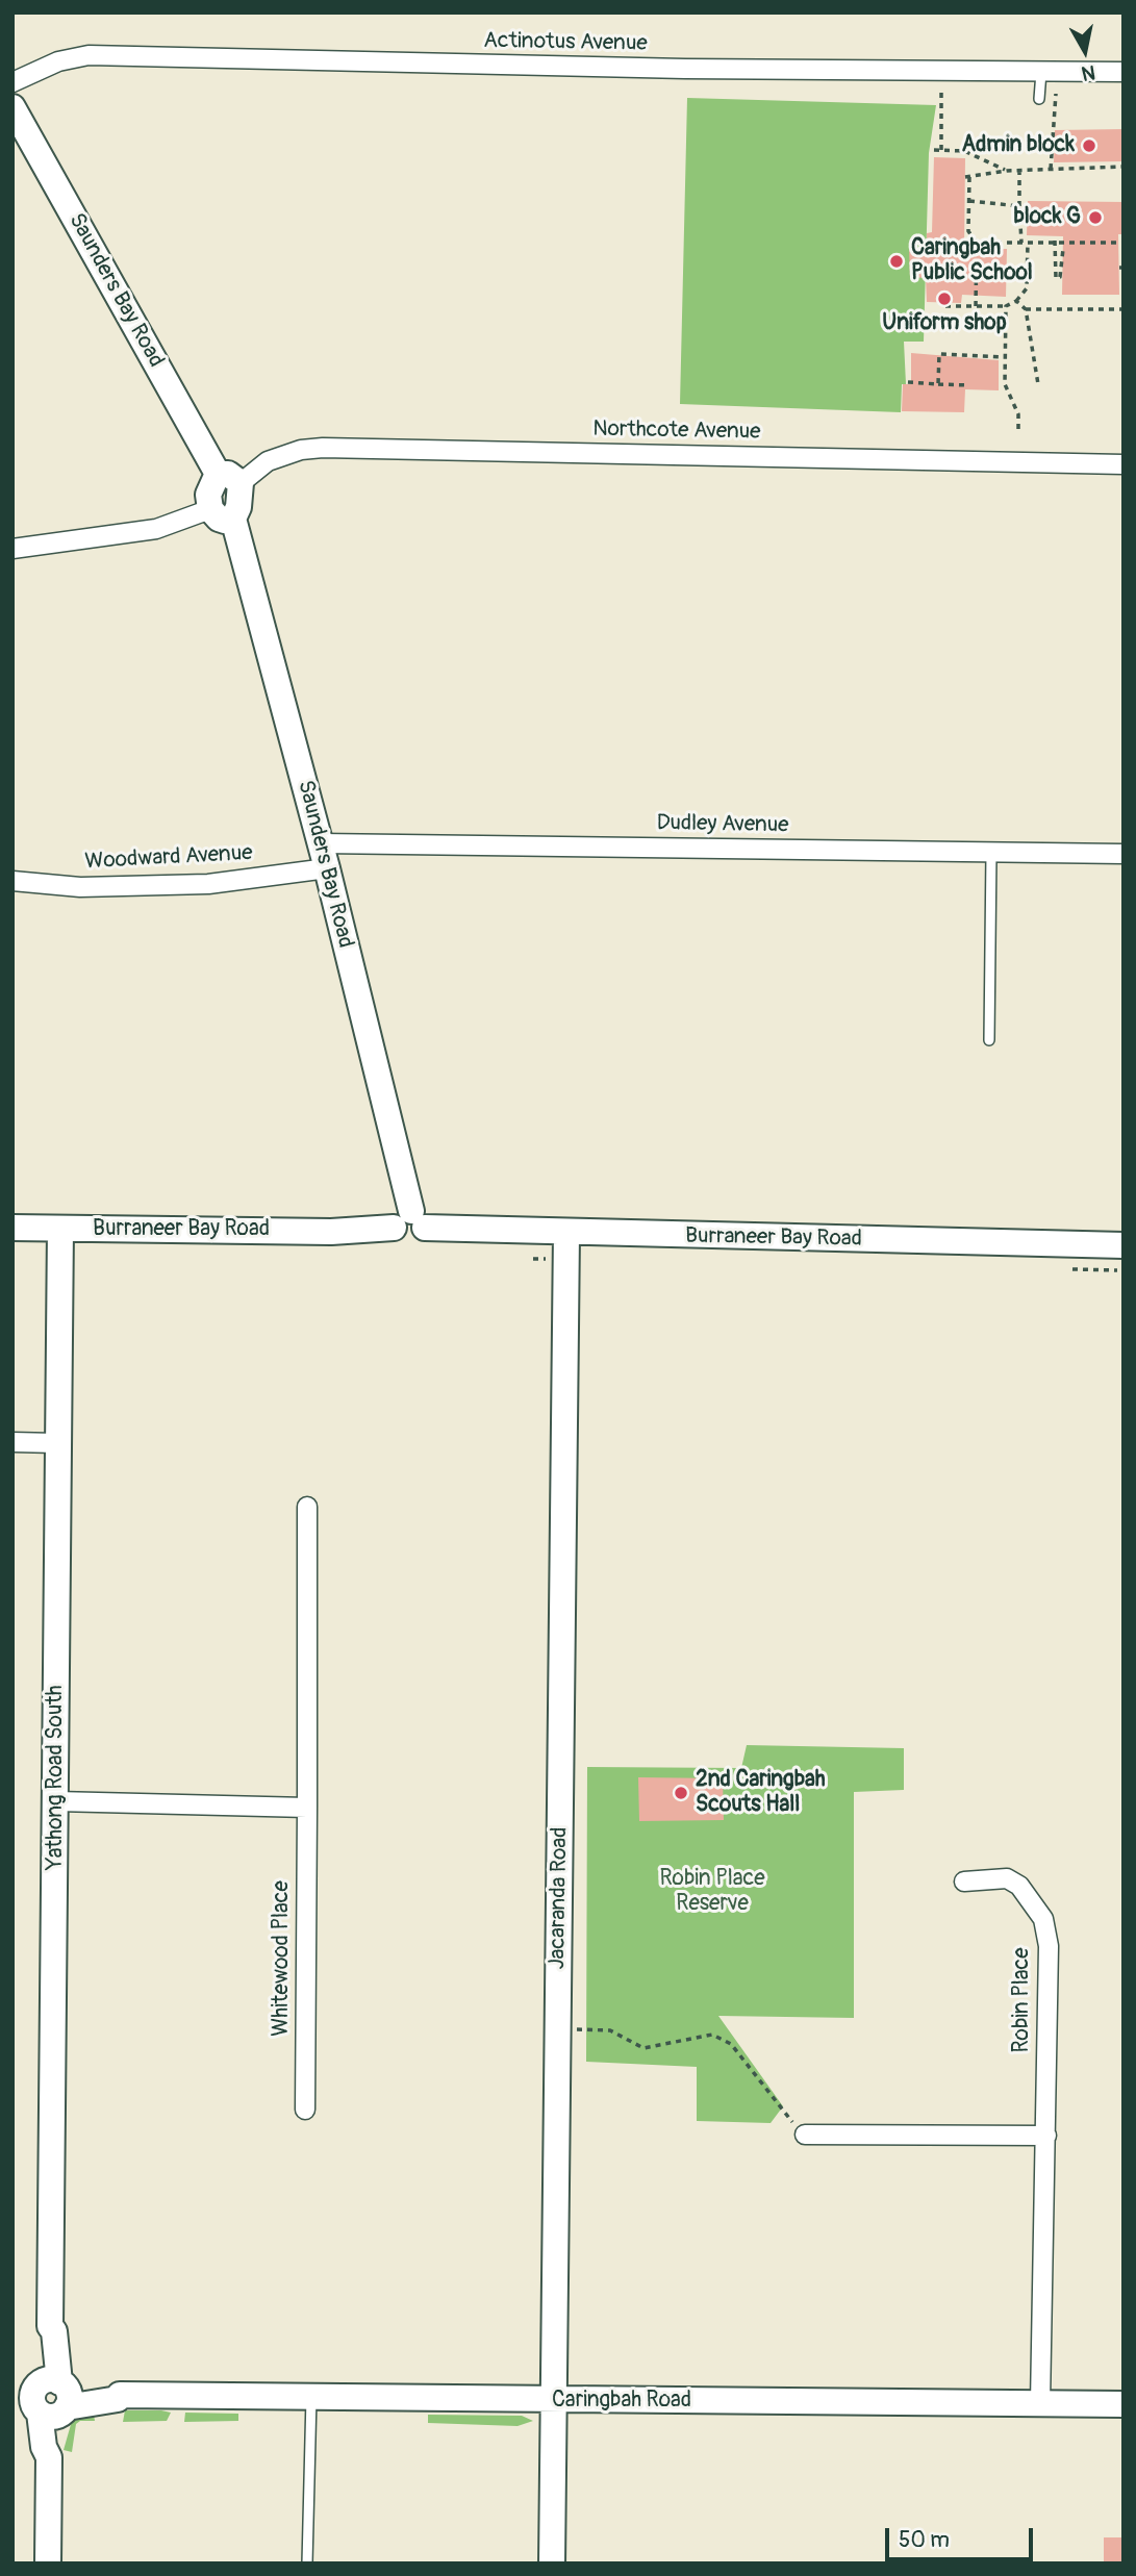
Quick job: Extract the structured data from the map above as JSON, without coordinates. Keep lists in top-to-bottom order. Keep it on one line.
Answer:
{"streets":{"street":["Actinotus Avenue","Saunders Bay Road","Northcote Avenue","Dudley Avenue","Woodward Avenue","Burraneer Bay Road","Yathong Road South","Jacaranda Road","Whitewood Place","Robin Place","Caringbah Road"]},"crossings":[["Saunders Bay Road","Northcote Avenue"],["Saunders Bay Road","Dudley Avenue"],["Saunders Bay Road","Woodward Avenue"],["Saunders Bay Road","Burraneer Bay Road"],["Burraneer Bay Road","Yathong Road South"],["Burraneer Bay Road","Jacaranda Road"],["Yathong Road South","Caringbah Road"],["Jacaranda Road","Caringbah Road"],["Robin Place","Caringbah Road"]],"parks":["Robin Place Reserve"],"places":["Admin block","block G","Caringbah Public School","Uniform shop","2nd Caringbah Scouts Hall"],"scale_bar":"50 m","north":"bottom"}
